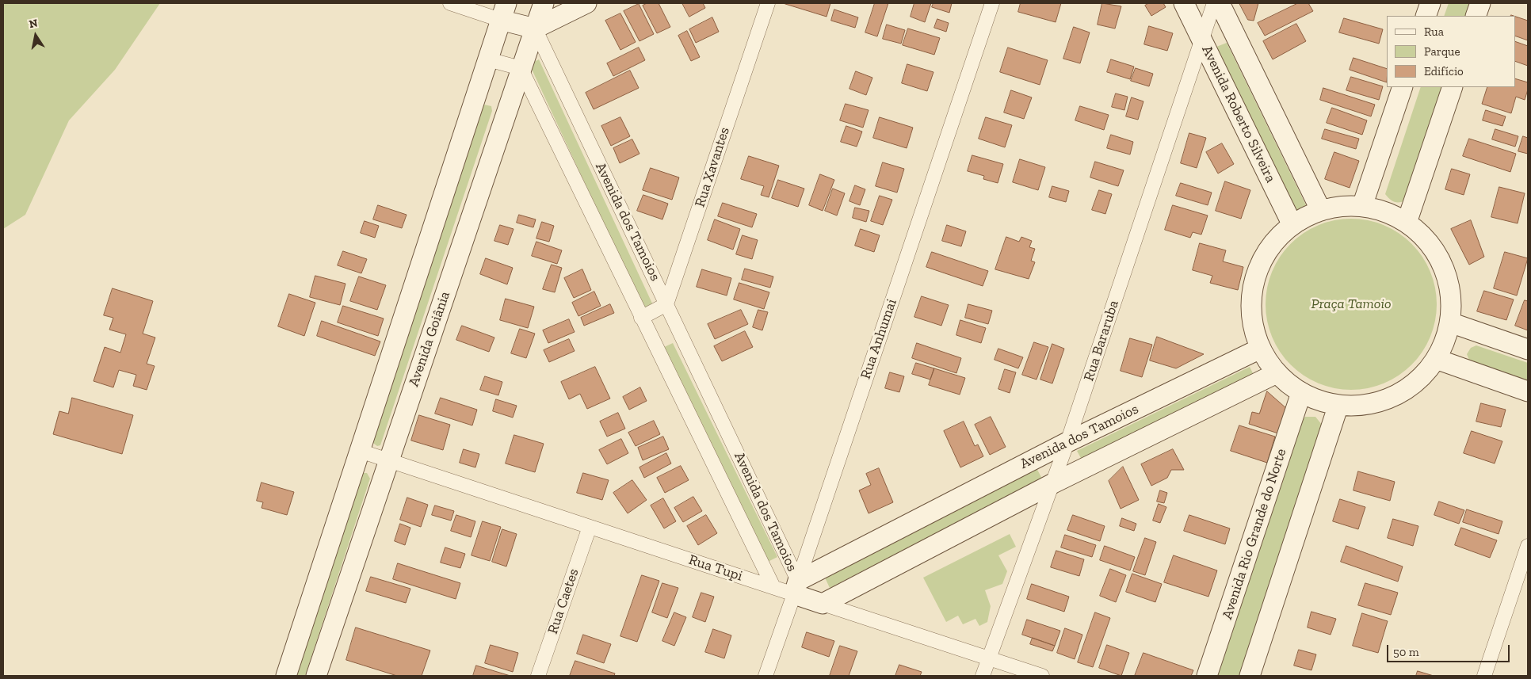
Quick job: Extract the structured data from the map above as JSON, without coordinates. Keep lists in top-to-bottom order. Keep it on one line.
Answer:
{"streets":{"street":["Avenida Roberto Silveira","Rua Xavantes","Avenida dos Tamoios","Avenida Goiânia","Rua Anhumai","Rua Bararuba","Avenida Rio Grande do Norte","Rua Tupi","Rua Caetes"]},"crossings":[["Avenida Roberto Silveira","Rua Bararuba"],["Rua Xavantes","Avenida dos Tamoios"],["Avenida dos Tamoios","Avenida Goiânia"],["Avenida dos Tamoios","Rua Anhumai"],["Avenida dos Tamoios","Rua Bararuba"],["Avenida dos Tamoios","Rua Tupi"],["Avenida Goiânia","Rua Tupi"],["Rua Anhumai","Rua Tupi"],["Rua Bararuba","Rua Tupi"],["Rua Tupi","Rua Caetes"]],"parks":["Praça Tamoio"],"legend":["Rua","Parque","Edifício"],"scale_bar":"50 m","north":"top"}
